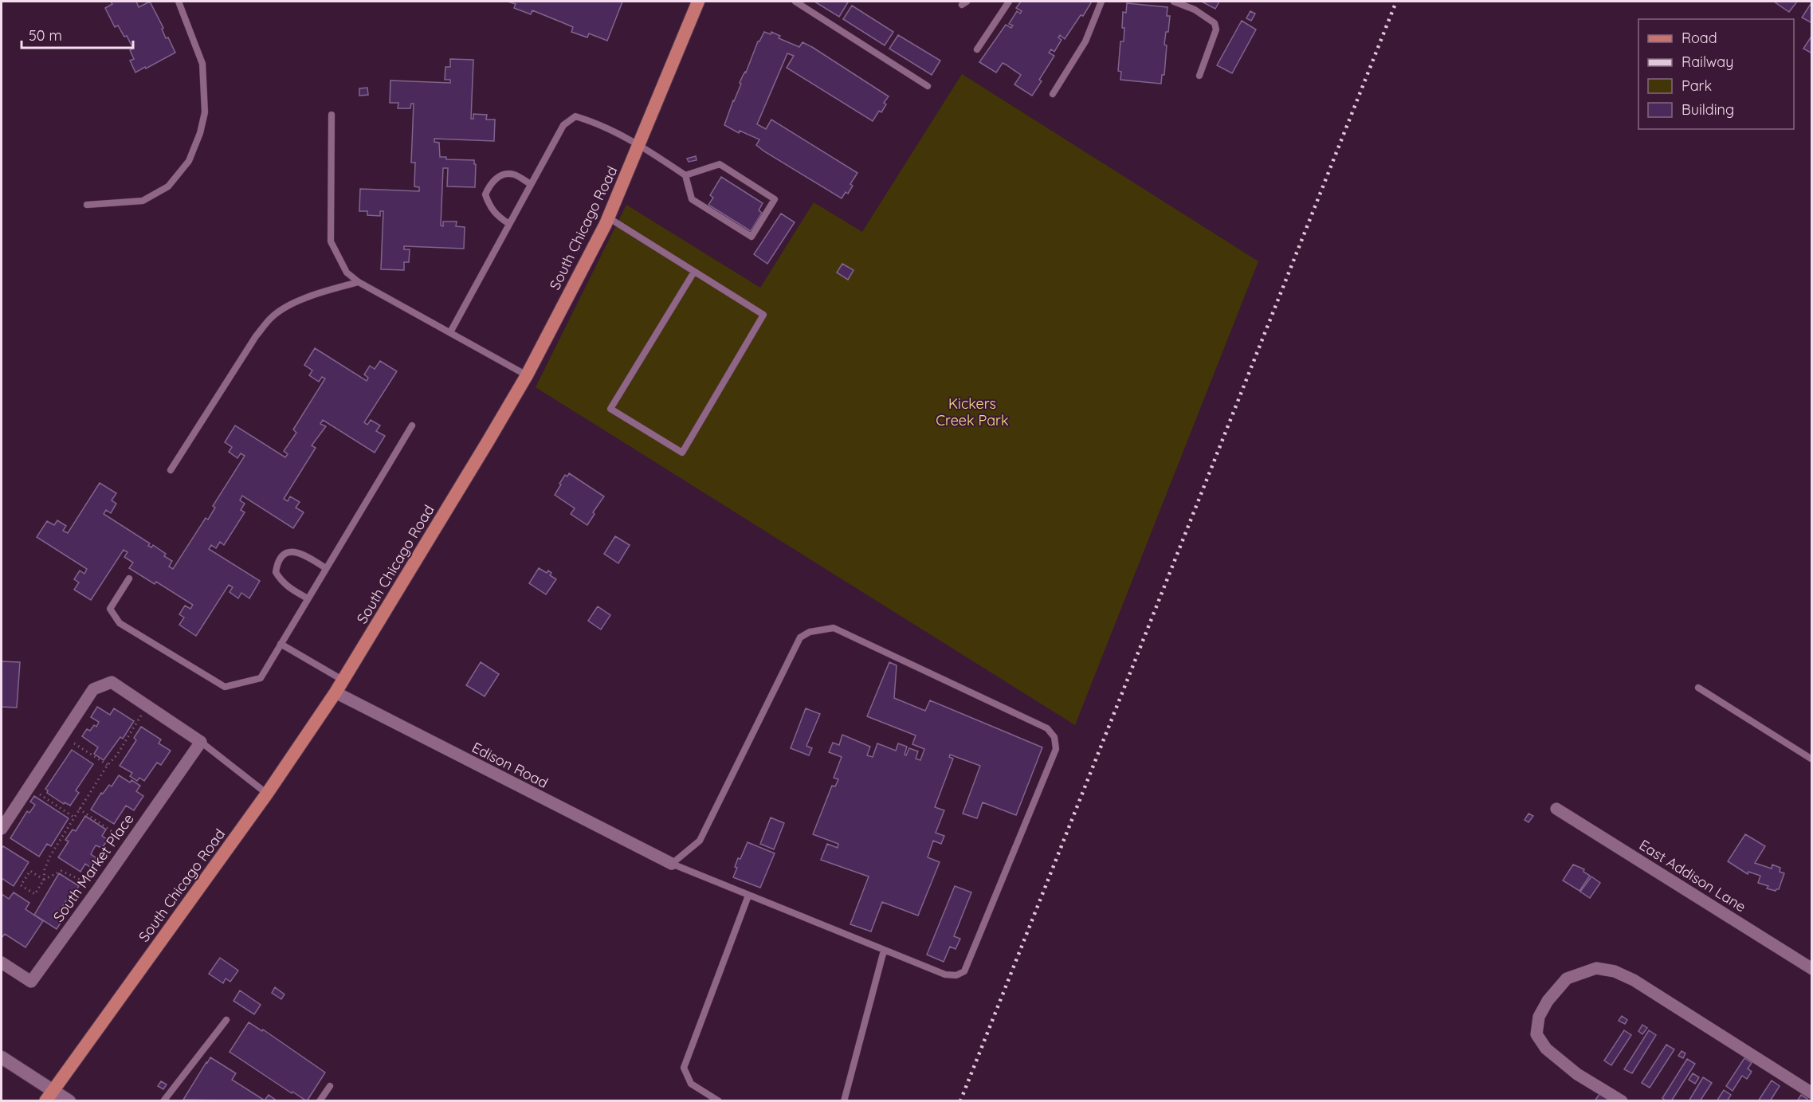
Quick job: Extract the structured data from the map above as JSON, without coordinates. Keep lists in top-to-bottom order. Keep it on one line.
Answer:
{"streets":{"main road":["South Chicago Road"],"street":["Edison Road","South Market Place","East Addison Lane"]},"crossings":[["South Chicago Road","Edison Road"]],"parks":["Kickers Creek Park"],"legend":["Road","Railway","Park","Building"],"scale_bar":"50 m"}
